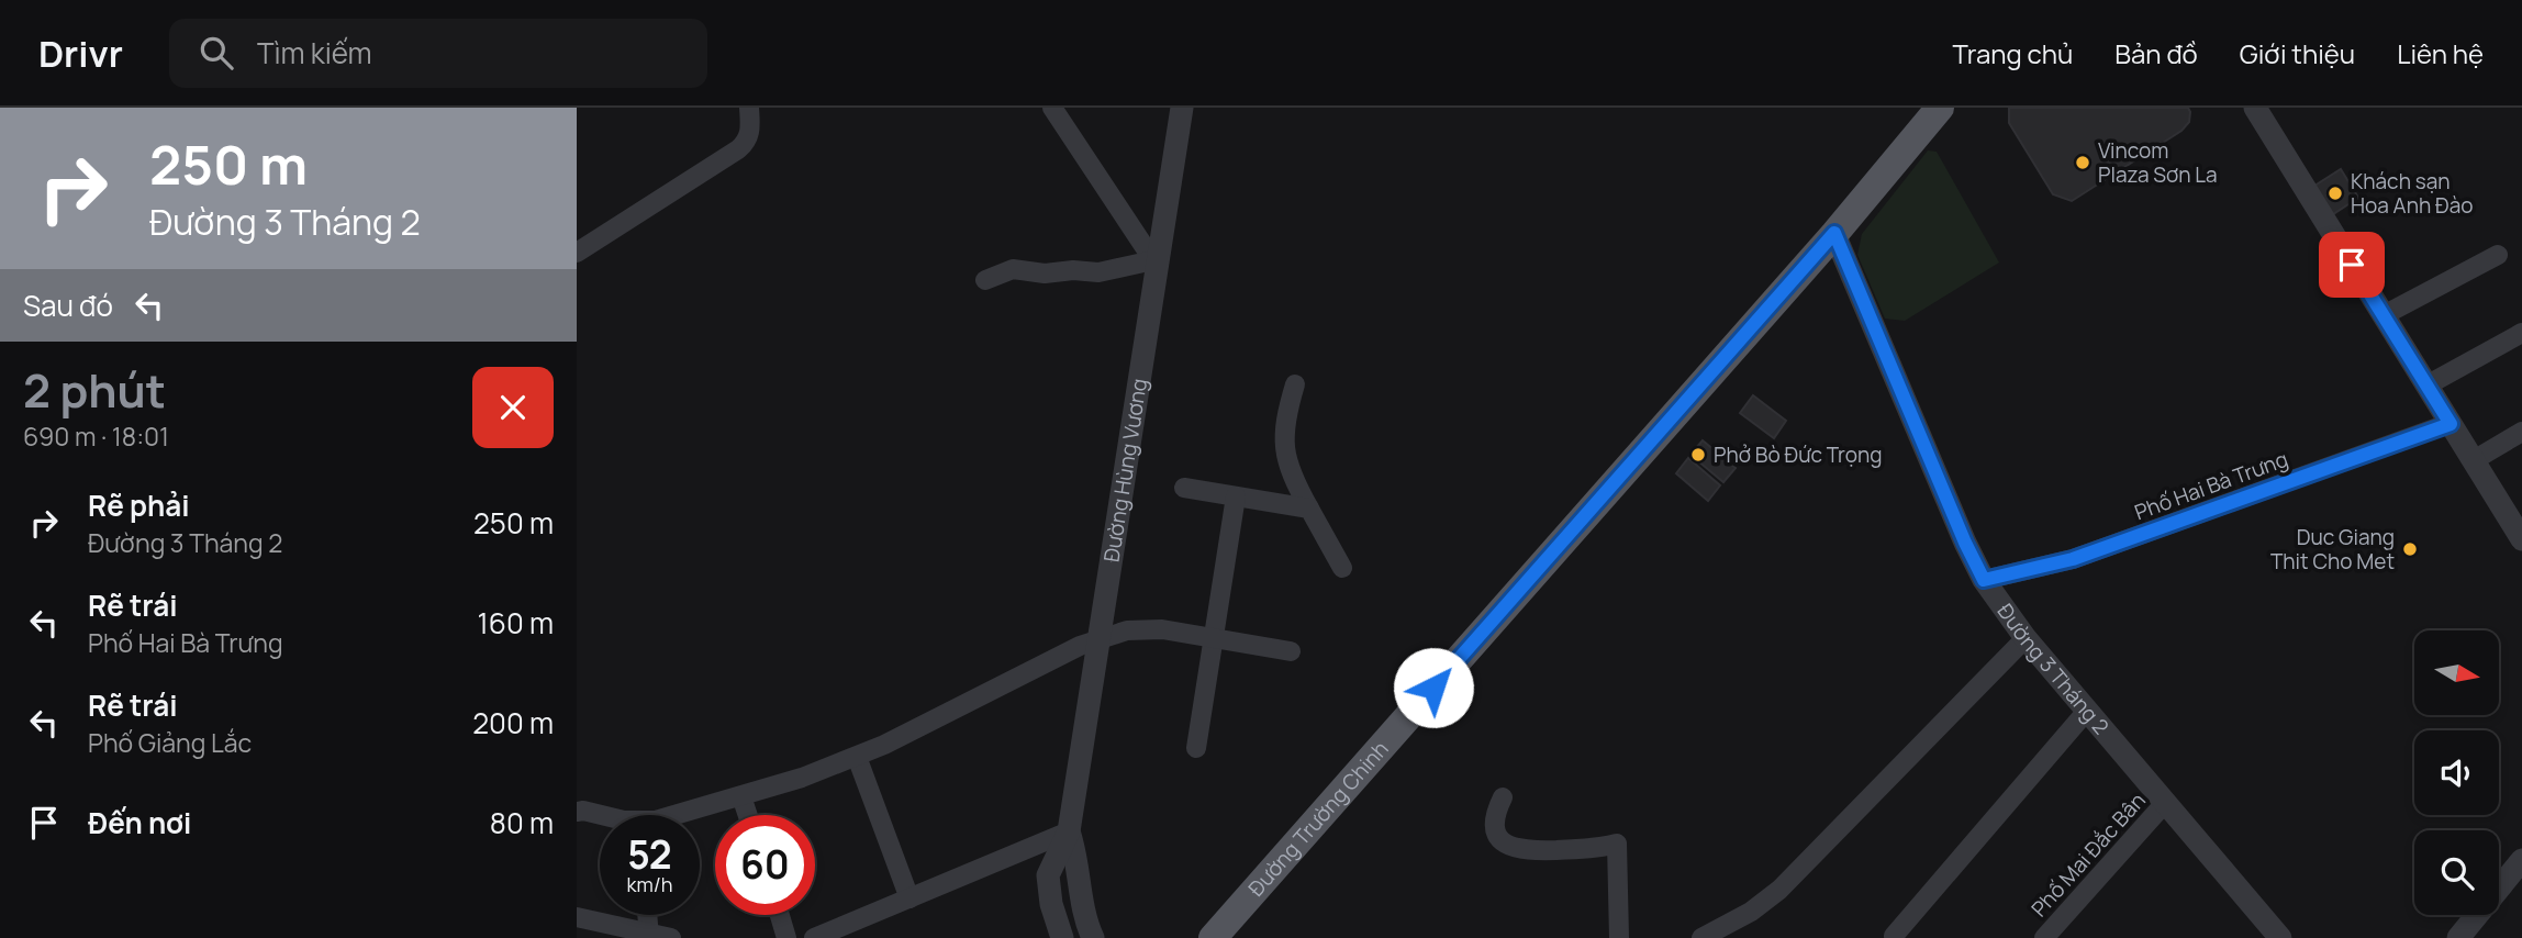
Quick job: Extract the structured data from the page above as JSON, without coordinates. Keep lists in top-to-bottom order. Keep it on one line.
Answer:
{"streets":{"main road":["Đường Trường Chinh"],"street":["Đường Hùng Vương","Phố Hai Bà Trưng","Đường 3 Tháng 2","Phố Mai Đắc Bân"]},"crossings":[["Phố Hai Bà Trưng","Đường 3 Tháng 2"],["Đường 3 Tháng 2","Đường Trường Chinh"],["Đường 3 Tháng 2","Phố Mai Đắc Bân"]],"places":["Vincom Plaza Sơn La","Khách sạn Hoa Anh Đào","Phở Bò Đức Trọng","Duc Giang Thit Cho Met"],"north":"right","page":{"header":"Drivr","search":"Tìm kiếm","nav":["Trang chủ","Bản đồ","Giới thiệu","Liên hệ"],"turn":["250 m","Đường 3 Tháng 2"],"then":"Sau đó","heading":["2 phút","690 m · 18:01"],"list":[{"name":"Rẽ phải","note":"Đường 3 Tháng 2","value":"250 m"},{"name":"Rẽ trái","note":"Phố Hai Bà Trưng","value":"160 m"},{"name":"Rẽ trái","note":"Phố Giảng Lắc","value":"200 m"},{"name":"Đến nơi","value":"80 m"}],"speed":"52 km/h","limit":"60"}}
